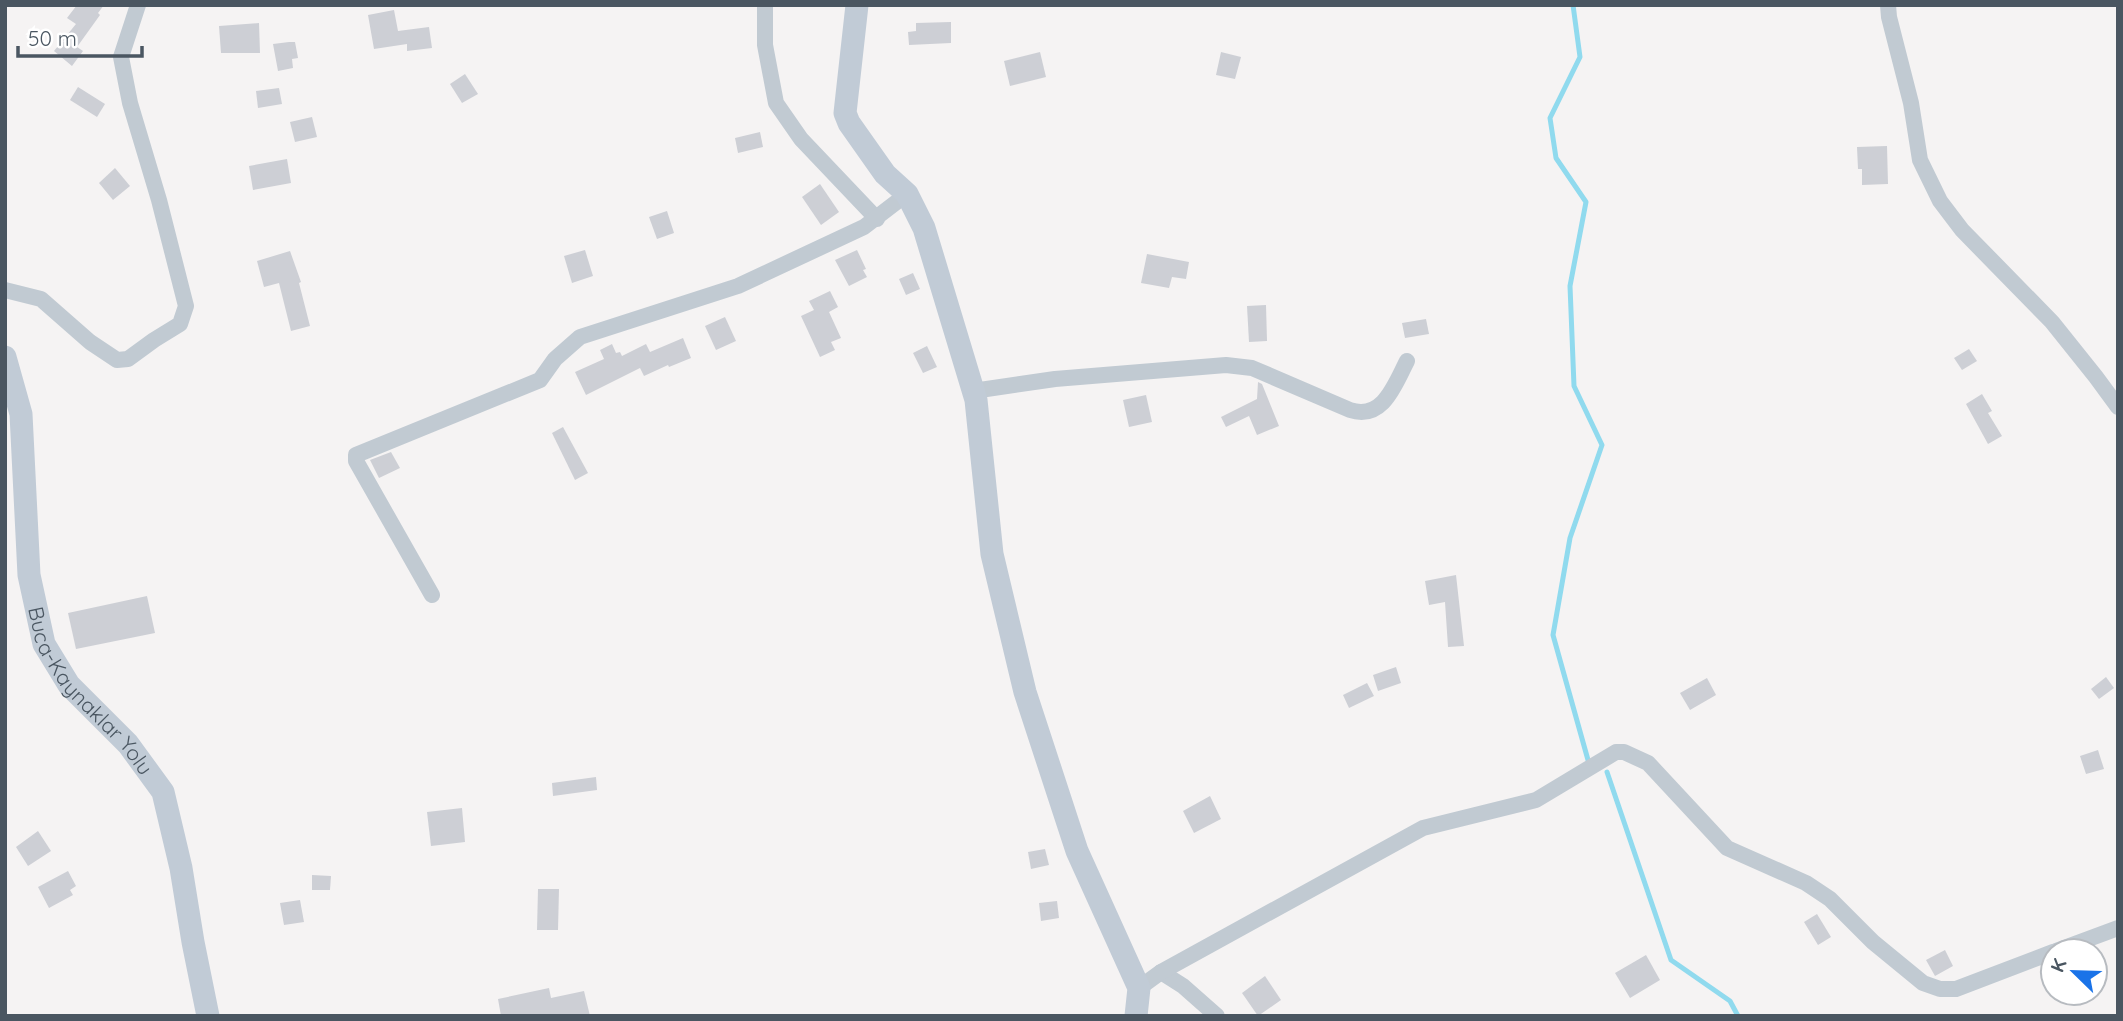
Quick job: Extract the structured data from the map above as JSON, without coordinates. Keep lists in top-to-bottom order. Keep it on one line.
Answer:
{"streets":{"street":["Buca-Kaynaklar Yolu"]},"scale_bar":"50 m","north":"top left"}
